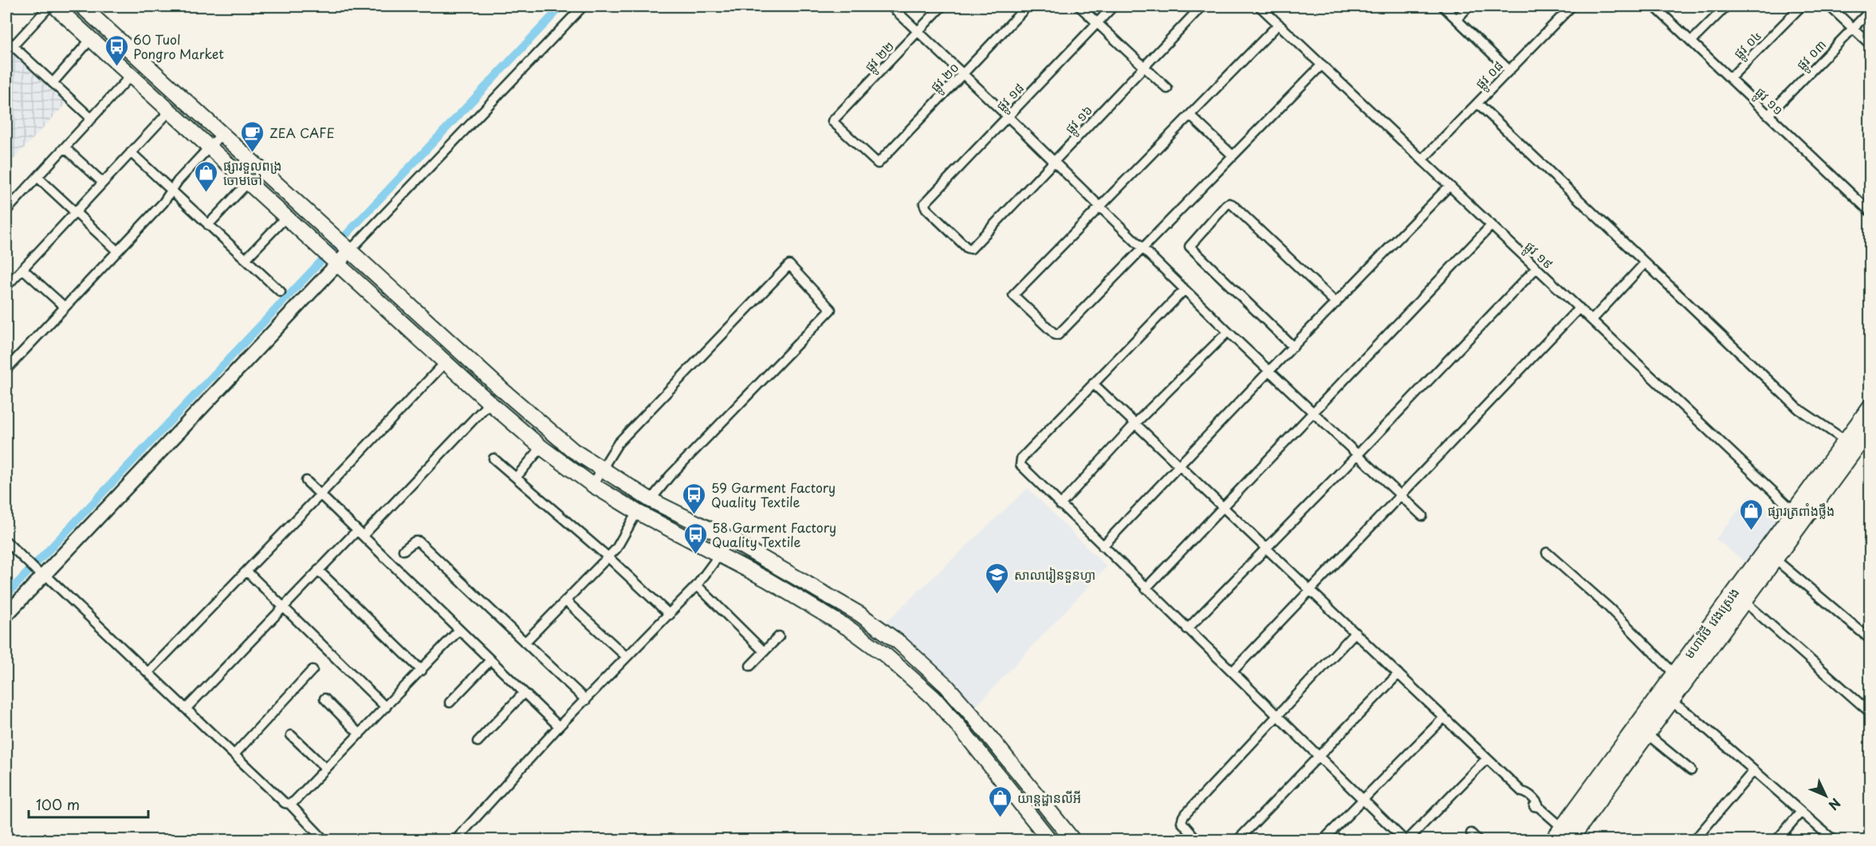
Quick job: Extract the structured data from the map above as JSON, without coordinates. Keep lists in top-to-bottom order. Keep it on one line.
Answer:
{"streets":{"main road":["មហាវិថី វេងស្រេង"],"street":["ផ្លូវ ០៤","ផ្លូវ ០៣","ផ្លូវ ២២","ផ្លូវ ០៨","ផ្លូវ ២០","ផ្លូវ ១៨","ផ្លូវ ១១","ផ្លូវ ១៦","ផ្លូវ ១៩"]},"crossings":[["ផ្លូវ ០៤","ផ្លូវ ១១"],["ផ្លូវ ០៣","ផ្លូវ ១១"],["ផ្លូវ ២២","ផ្លូវ ២០"],["ផ្លូវ ០៨","ផ្លូវ ១៩"],["ផ្លូវ ១៨","ផ្លូវ ១៦"],["ផ្លូវ ១៩","មហាវិថី វេងស្រេង"]],"places":{"bus stop":["60 Tuol Pongro Market","59 Garment Factory Quality Textile","58 Garment Factory Quality Textile"],"cafe":["ZEA CAFE"],"shop":["ផ្សារទួលពង្រ ចោមចៅ","ផ្សារត្រពាំងថ្លឹង","យាន្ដដ្ឋានលីអី"],"school or university":["សាលារៀនទួនហ្វា"]},"scale_bar":"100 m","north":"bottom right"}
